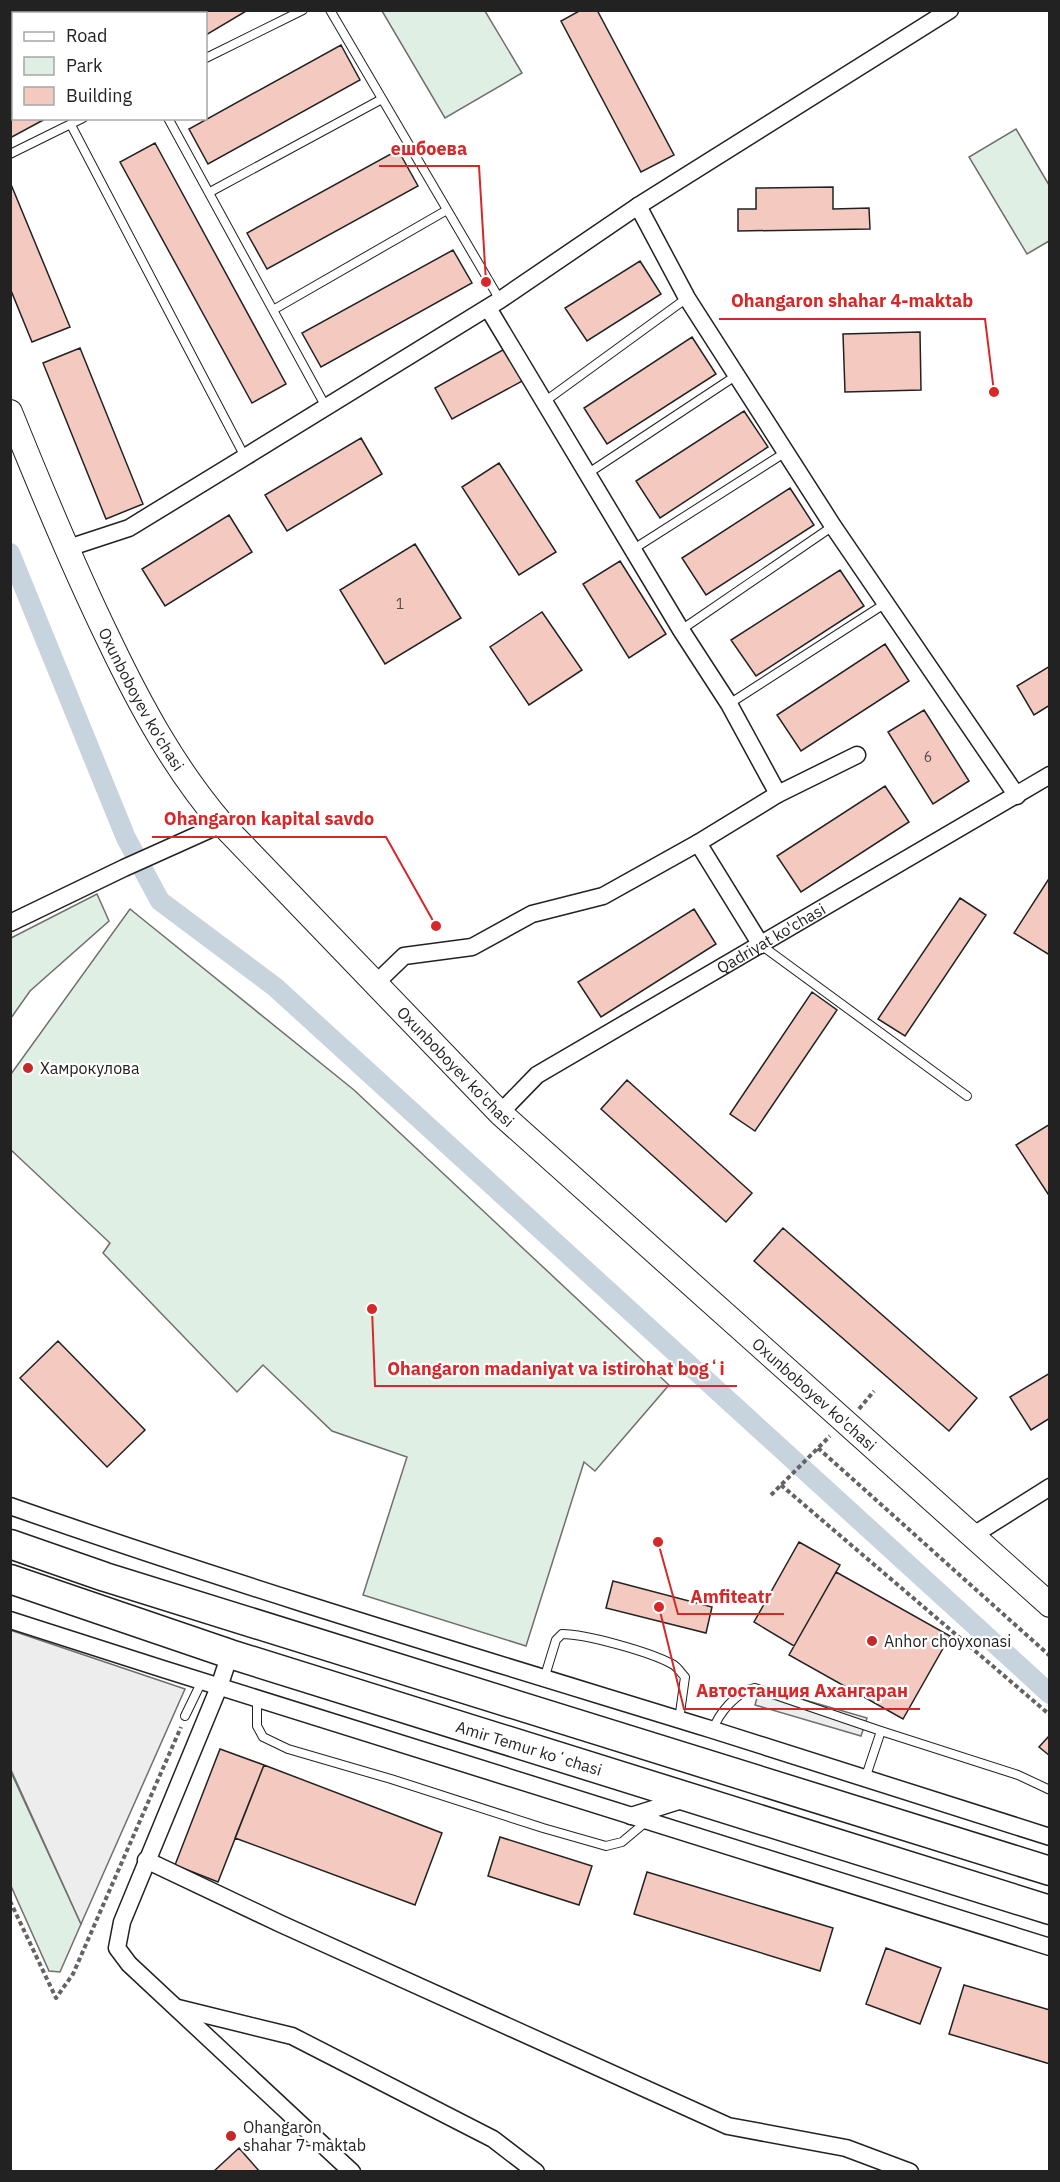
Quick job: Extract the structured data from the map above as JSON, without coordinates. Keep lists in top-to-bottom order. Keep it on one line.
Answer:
{"streets":{"highway":["Amir Temur koʻchasi"],"main road":["Oxunboboyev ko'chasi"],"street":["Qadriyat ko'chasi"]},"crossings":[["Oxunboboyev ko'chasi","Qadriyat ko'chasi"]],"places":["ешбоева","Ohangaron shahar 4-maktab","Ohangaron kapital savdo","Хамрокулова","Ohangaron madaniyat va istirohat bogʻi","Amfiteatr","Автостанция Ахангаран","Anhor choyxonasi","Ohangaron shahar 7-maktab"],"house_numbers":["1","6"],"legend":["Road","Park","Building"]}
